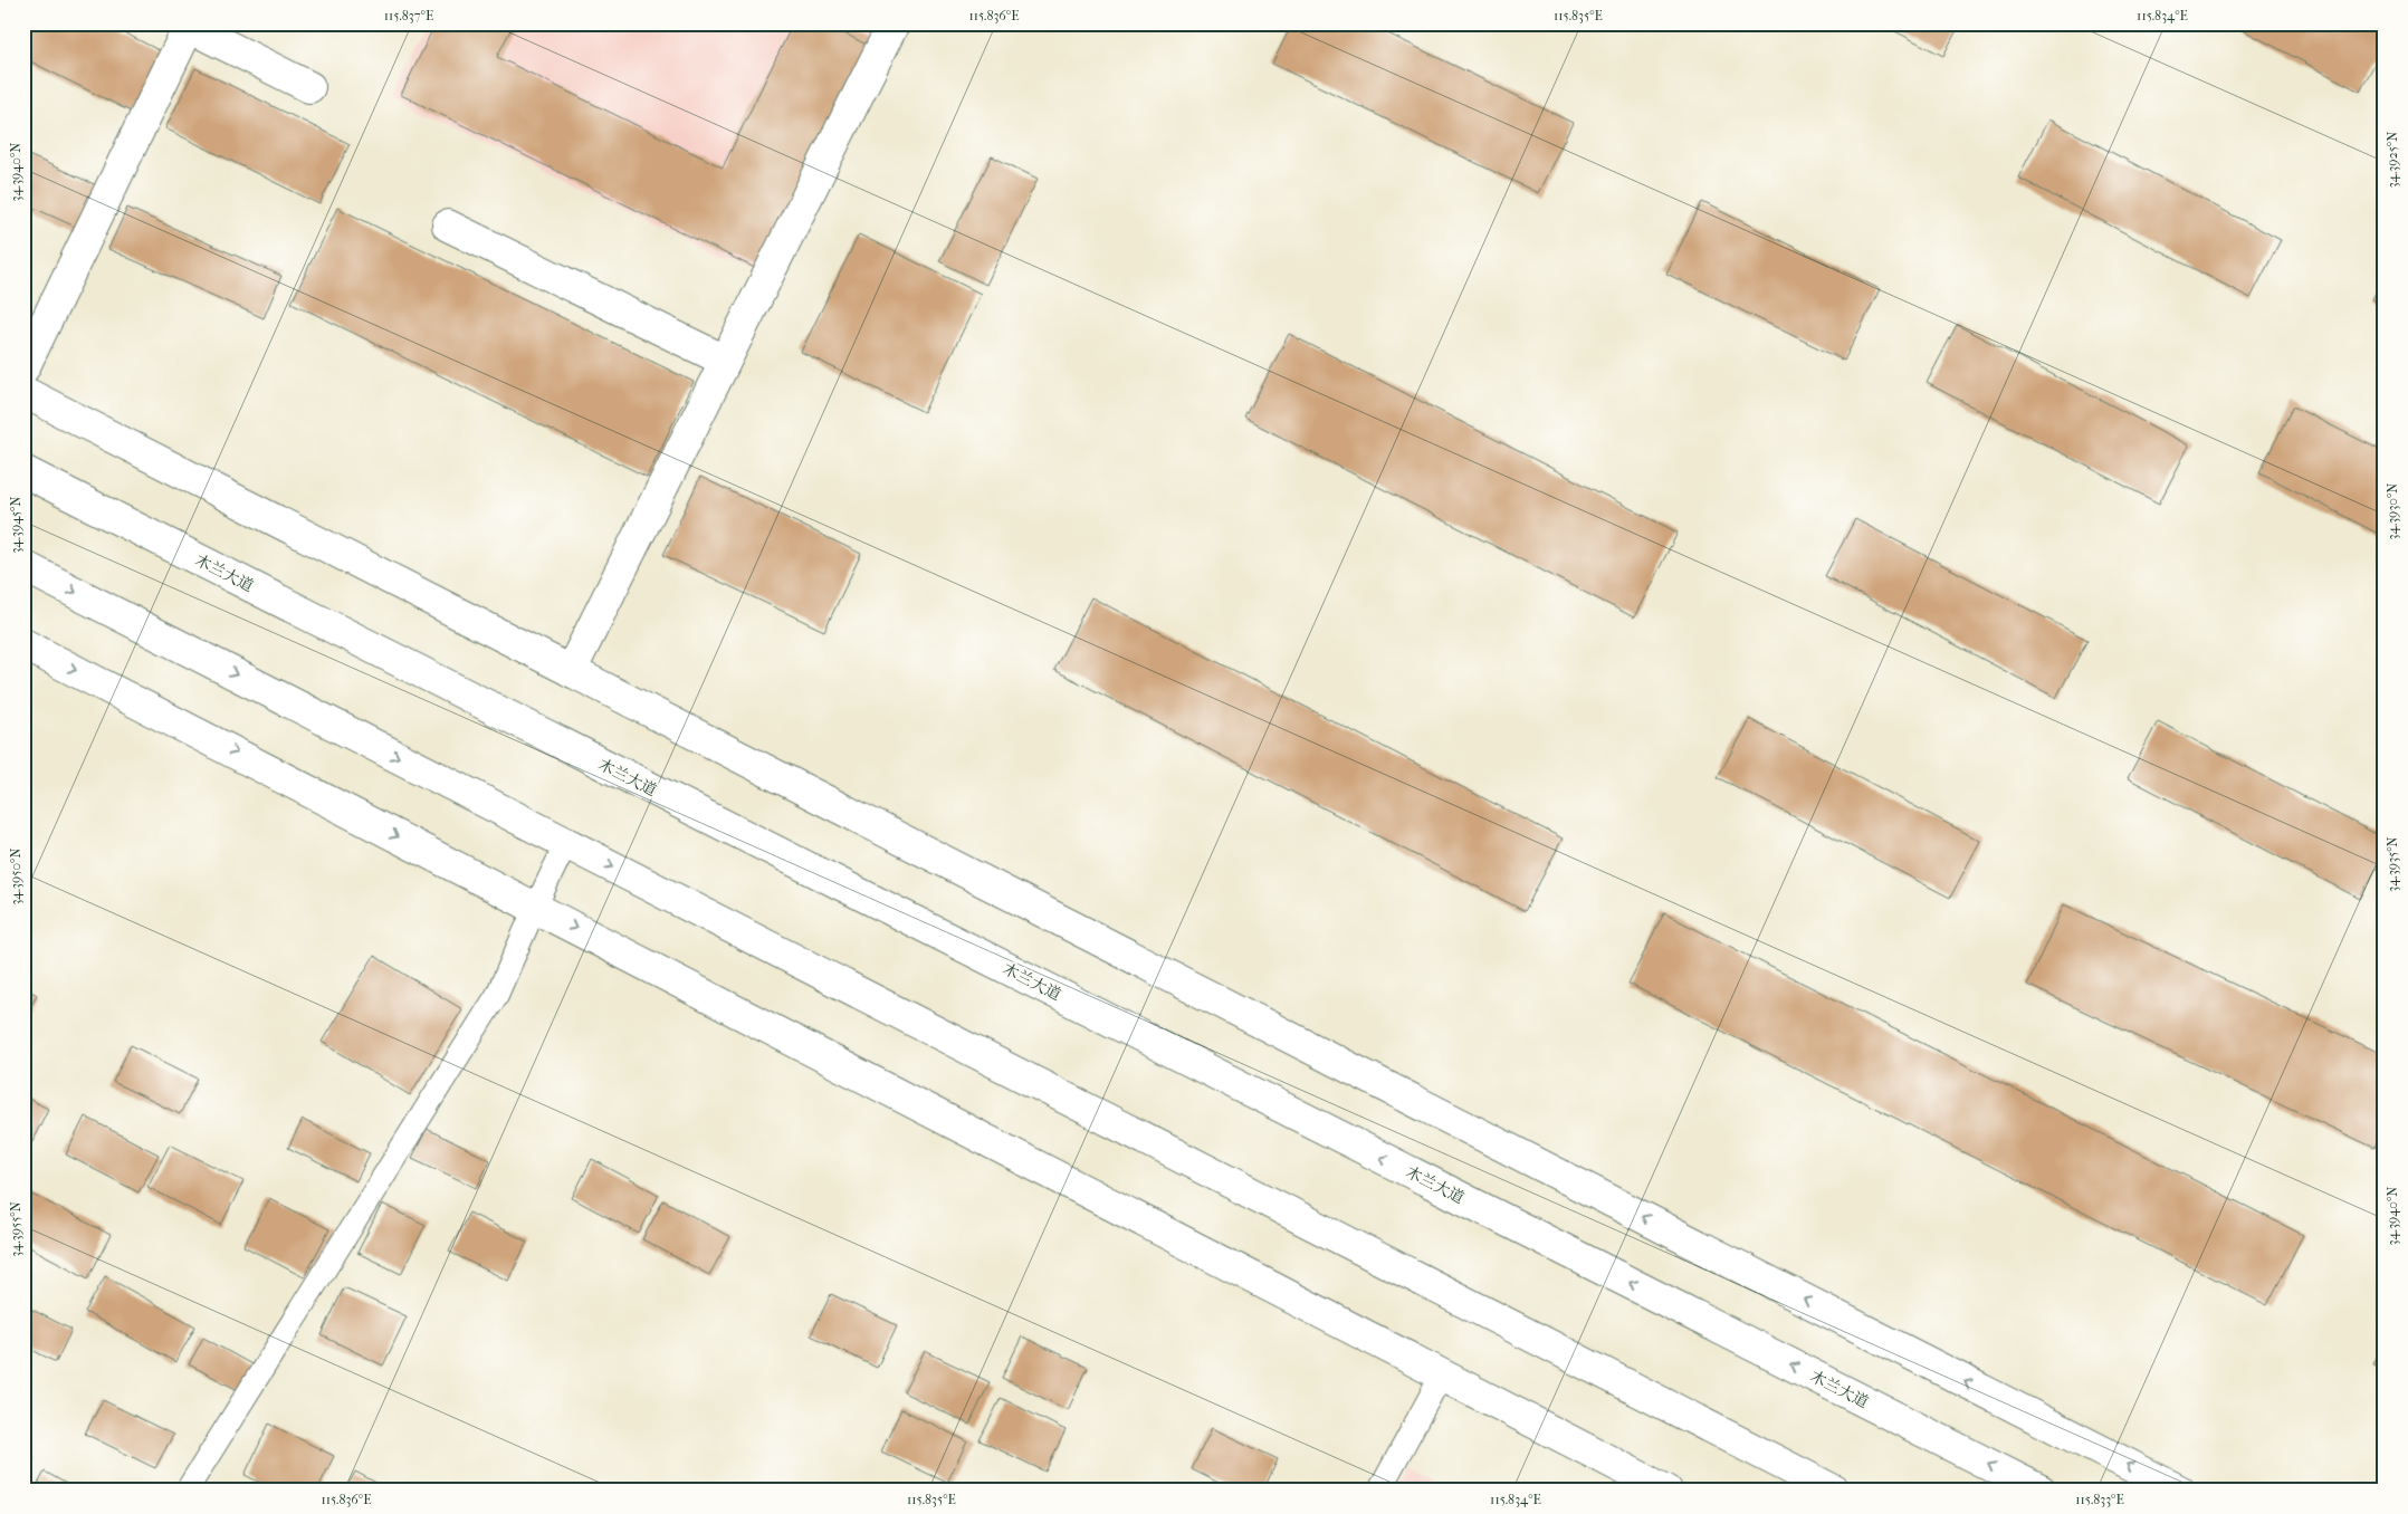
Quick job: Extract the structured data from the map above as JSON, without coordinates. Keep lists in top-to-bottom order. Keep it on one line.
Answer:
{"streets":{"main road":["木兰大道"]},"coordinates":["115.837°E","115.836°E","115.835°E","115.834°E","34.3925°N","34.3940°N","34.3930°N","34.3945°N","34.3935°N","34.3950°N","34.3955°N","115.833°E"]}
